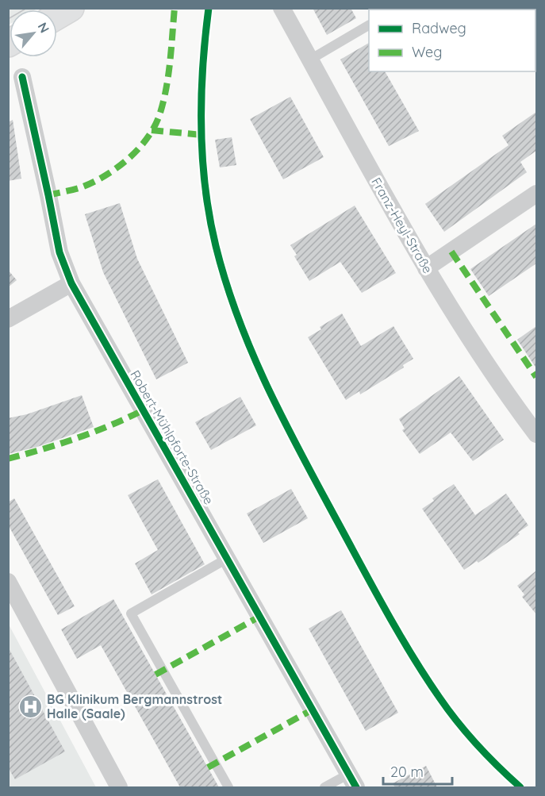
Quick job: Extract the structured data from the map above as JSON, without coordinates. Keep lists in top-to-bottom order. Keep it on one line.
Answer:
{"streets":{"street":["Franz-Heyl-Straße","Robert-Mühlpforte-Straße"]},"places":{"hospital":["BG Klinikum Bergmannstrost Halle (Saale)"]},"legend":["Radweg","Weg"],"scale_bar":"20 m","north":"top right"}
